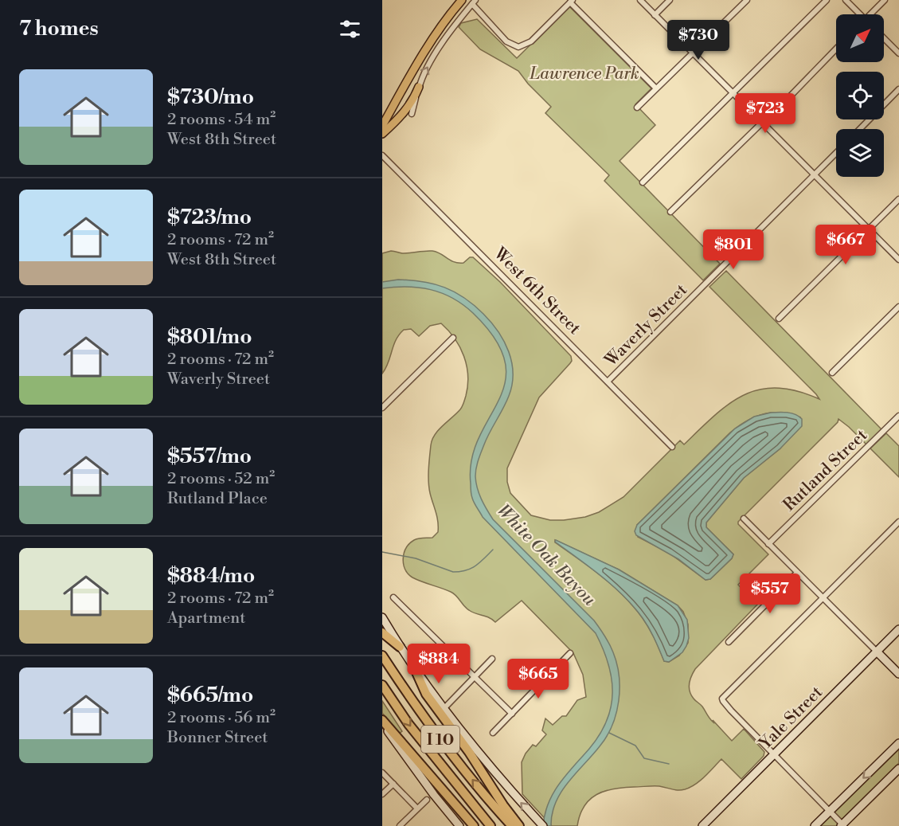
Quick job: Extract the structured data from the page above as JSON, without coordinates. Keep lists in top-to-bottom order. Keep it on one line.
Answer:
{"streets":{"highway":["I 10"],"main road":["Yale Street"],"street":["West 6th Street","Waverly Street","Rutland Street"]},"crossings":[["West 6th Street","Waverly Street"]],"water":["White Oak Bayou"],"parks":["Lawrence Park"],"north":"top right","page":{"heading":"7 homes","price":["$730","$723","$667","$801","$557","$884","$665"],"list":[{"name":"$730/mo","note":"2 rooms · 54 m² · West 8th Street"},{"name":"$723/mo","note":"2 rooms · 72 m² · West 8th Street"},{"name":"$801/mo","note":"2 rooms · 72 m² · Waverly Street"},{"name":"$557/mo","note":"2 rooms · 52 m² · Rutland Place"},{"name":"$884/mo","note":"2 rooms · 72 m² · Apartment"},{"name":"$665/mo","note":"2 rooms · 56 m² · Bonner Street"}]}}
